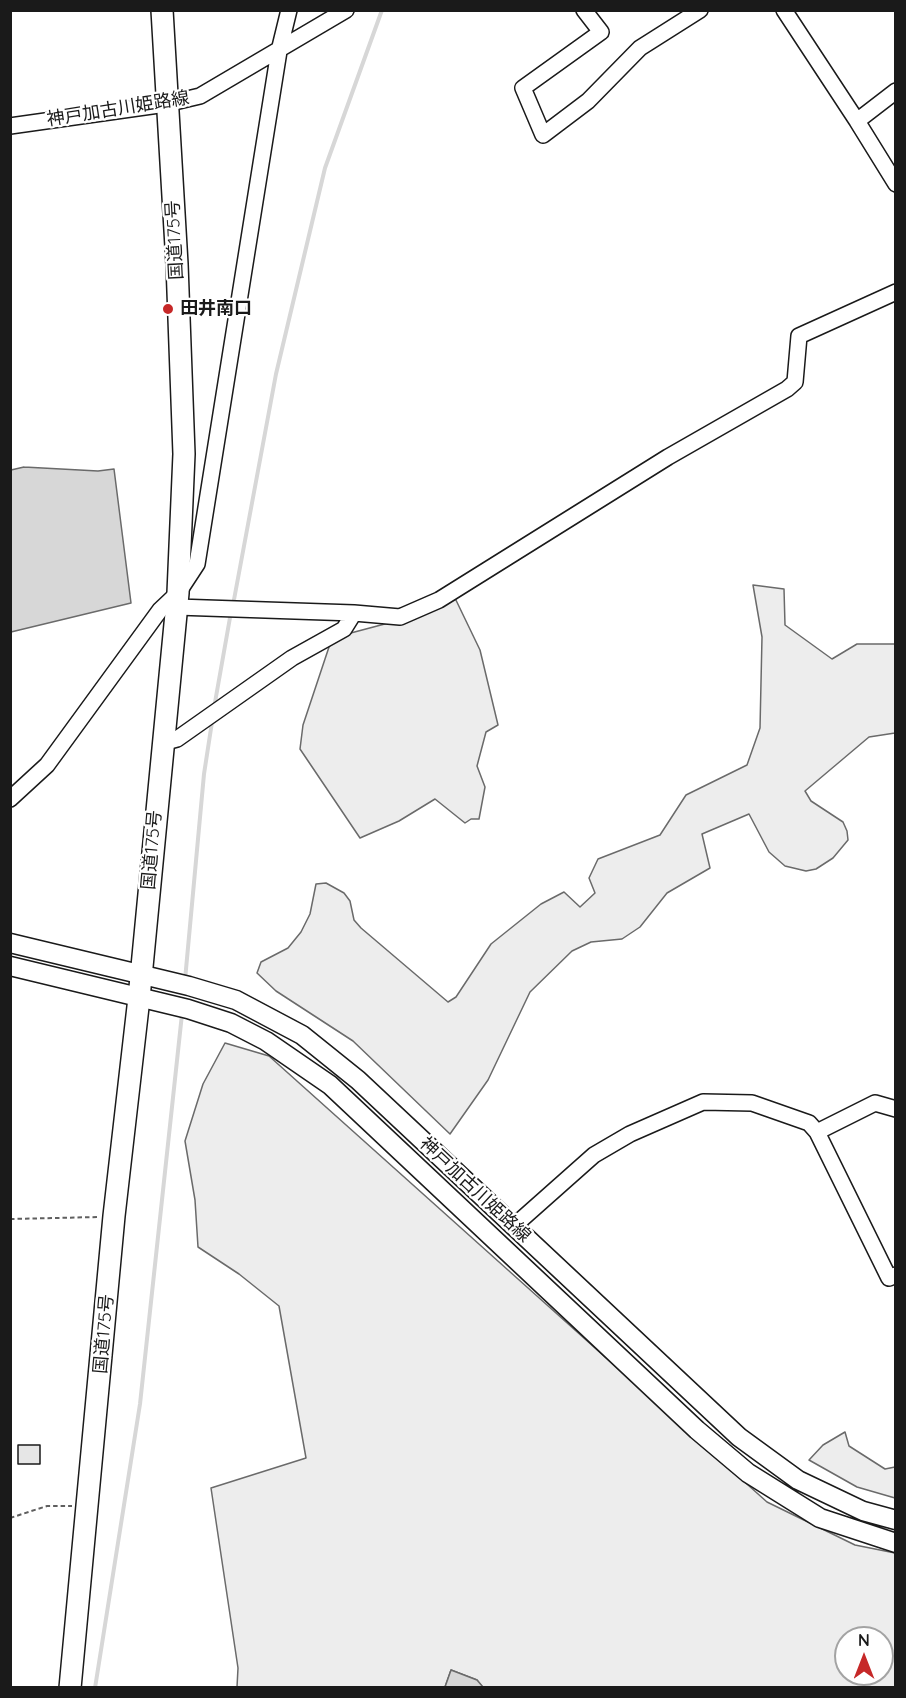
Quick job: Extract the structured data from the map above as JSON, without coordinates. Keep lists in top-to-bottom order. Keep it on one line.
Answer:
{"streets":{"highway":["国道175号"],"main road":["神戸加古川姫路線"]},"crossings":[["神戸加古川姫路線","国道175号"]],"places":["田井南口"],"north":"top"}
